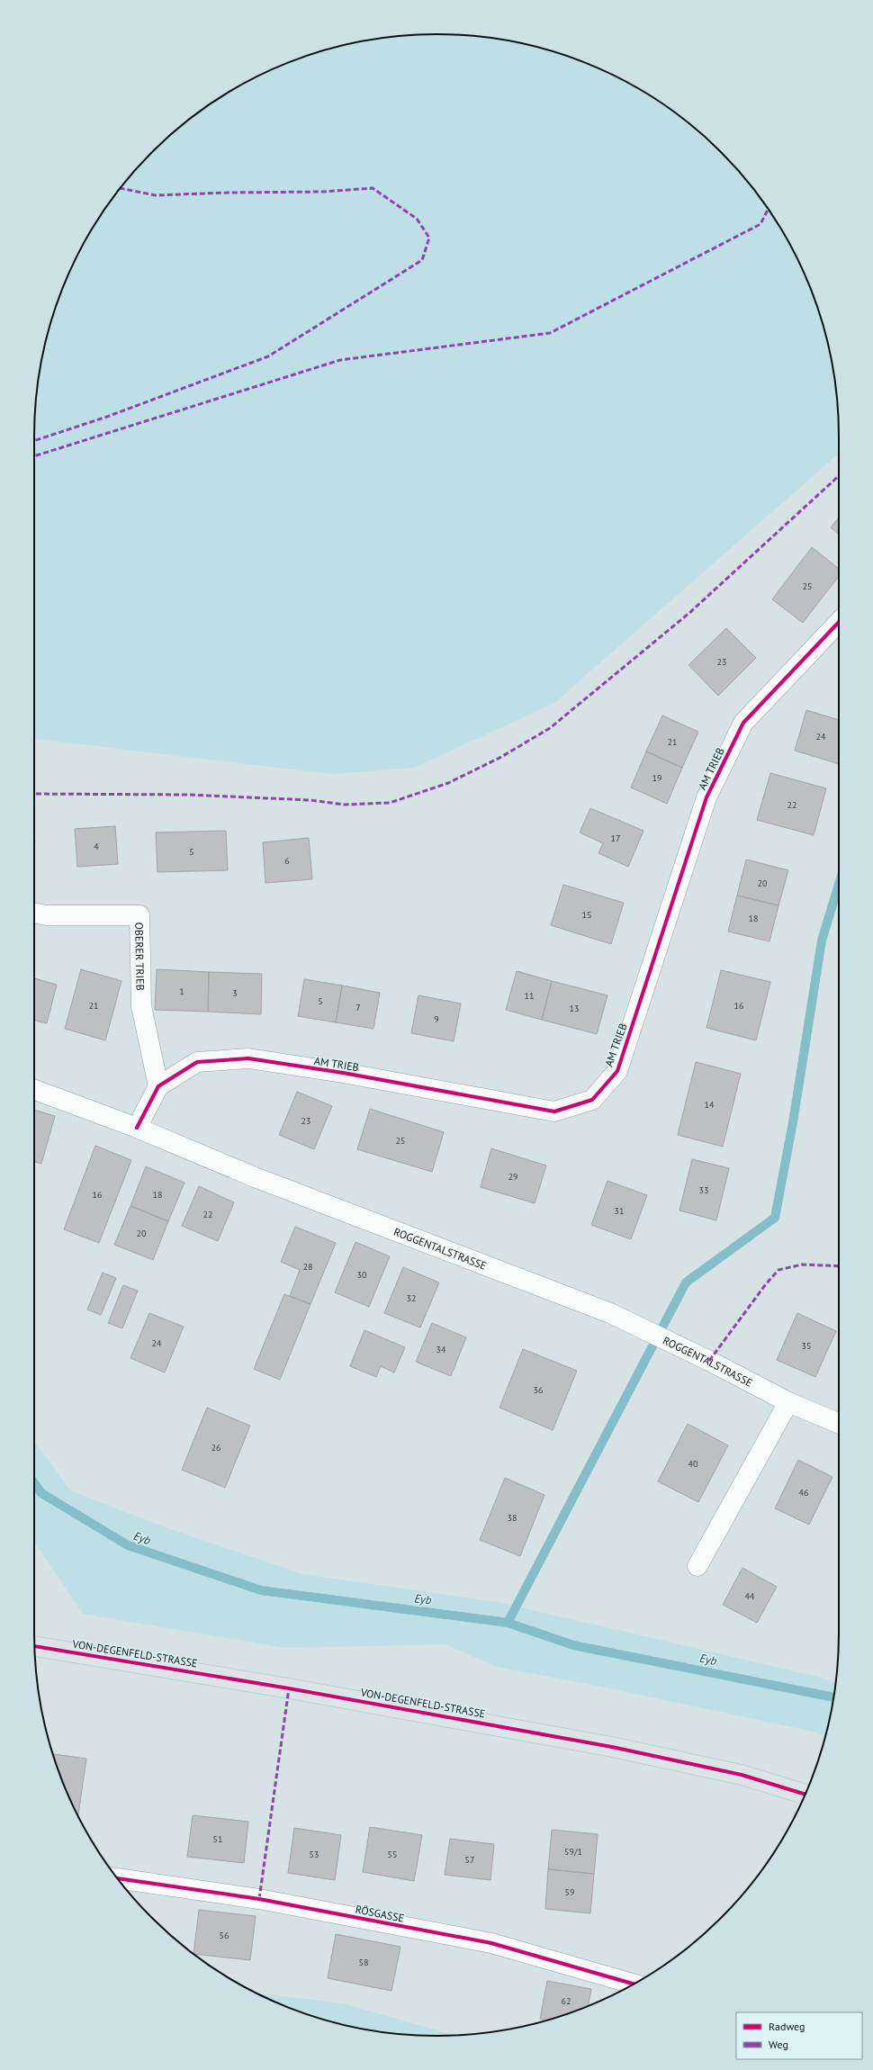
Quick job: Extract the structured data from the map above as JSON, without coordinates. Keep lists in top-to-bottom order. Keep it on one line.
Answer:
{"streets":{"main road":["VON-DEGENFELD-STRASSE"],"street":["AM TRIEB","OBERER TRIEB","ROGGENTALSTRASSE","RÖSGASSE"]},"crossings":[["AM TRIEB","OBERER TRIEB"]],"water":["Eyb"],"house_numbers":["25","23","24","21","19","22","17","4","5","6","20","15","18","1","3","11","5","21","16","7","13","9","14","23","25","29","33","16","18","31","22","20","28","30","32","24","35","34","36","26","40","46","38","44","51","59/1","53","55","57","59","56","58","62"],"legend":["Radweg","Weg"]}
